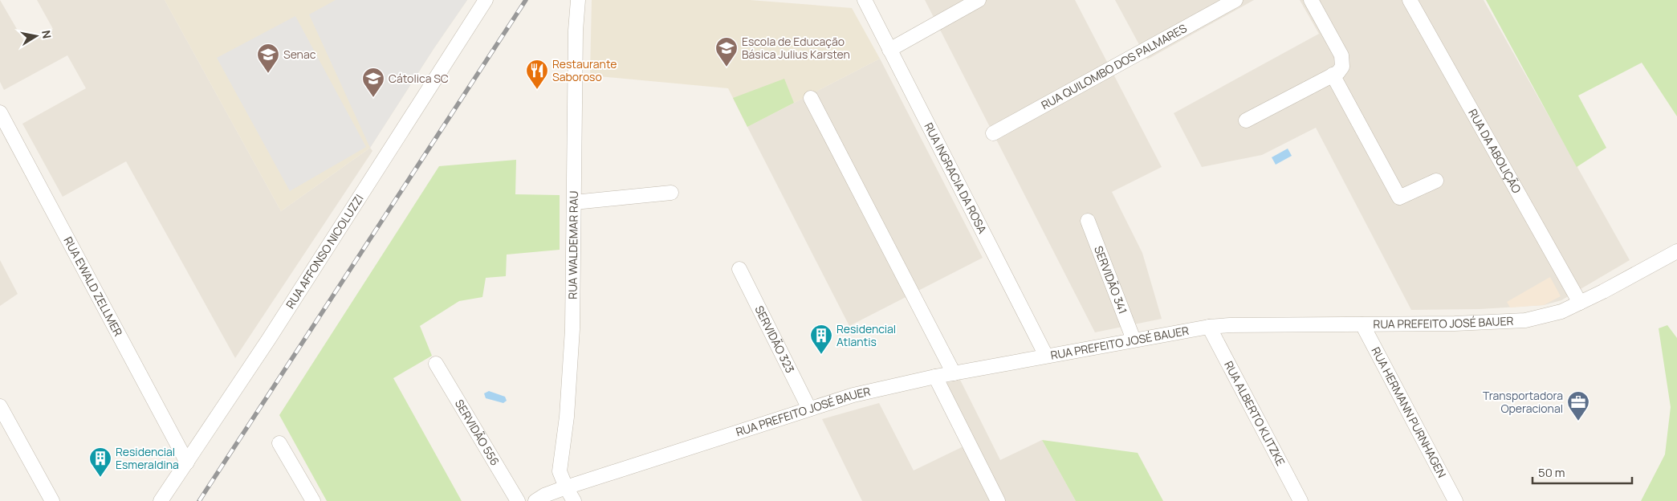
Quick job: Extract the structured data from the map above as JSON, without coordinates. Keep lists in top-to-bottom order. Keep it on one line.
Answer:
{"streets":{"street":["RUA QUILOMBO DOS PALMARES","RUA DA ABOLIÇÃO","RUA INGRACIA DA ROSA","RUA WALDEMAR RAU","RUA AFFONSO NICOLUZZI","SERVIDÃO 341","RUA EWALD ZELLMER","RUA PREFEITO JOSÉ BAUER","SERVIDÃO 323","RUA HERMANN PURNHAGEN","RUA ALBERTO KLITZKE","SERVIDÃO 556"]},"crossings":[["RUA DA ABOLIÇÃO","RUA PREFEITO JOSÉ BAUER"],["RUA INGRACIA DA ROSA","RUA PREFEITO JOSÉ BAUER"],["RUA WALDEMAR RAU","RUA PREFEITO JOSÉ BAUER"],["RUA AFFONSO NICOLUZZI","RUA EWALD ZELLMER"],["SERVIDÃO 341","RUA PREFEITO JOSÉ BAUER"],["RUA PREFEITO JOSÉ BAUER","SERVIDÃO 323"],["RUA PREFEITO JOSÉ BAUER","RUA HERMANN PURNHAGEN"],["RUA PREFEITO JOSÉ BAUER","RUA ALBERTO KLITZKE"]],"places":{"school or university":["Escola de Educação Básica Julius Karsten","Senac","Cátolica SC"],"restaurant":["Restaurante Saboroso"],"building":["Residencial Atlantis","Residencial Esmeraldina"],"office":["Transportadora Operacional"]},"scale_bar":"50 m","north":"right"}
